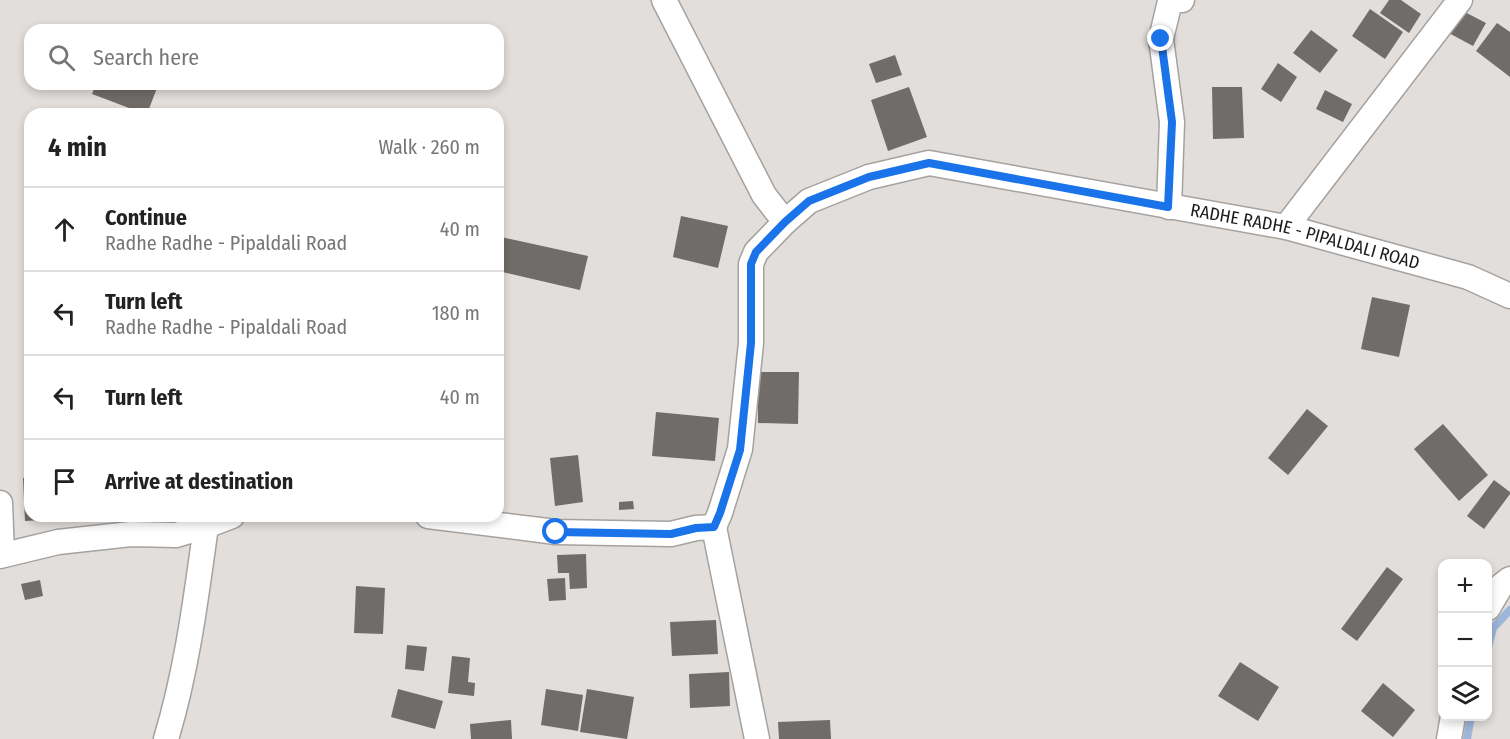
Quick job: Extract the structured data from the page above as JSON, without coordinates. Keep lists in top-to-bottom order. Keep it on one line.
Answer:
{"streets":{"street":["RADHE RADHE - PIPALDALI ROAD"]},"page":{"search":"Search here","heading":["4 min","Walk · 260 m"],"list":[["Continue","Radhe Radhe - Pipaldali Road","40 m"],["Turn left","Radhe Radhe - Pipaldali Road","180 m"],["Turn left","40 m"],"Arrive at destination"],"map_buttons":["+","−"]}}
